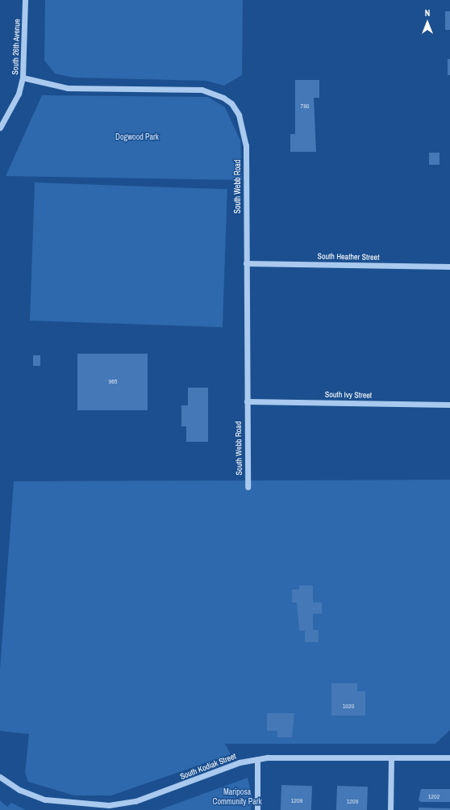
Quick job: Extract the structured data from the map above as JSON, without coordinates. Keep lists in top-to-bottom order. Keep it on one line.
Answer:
{"streets":{"street":["South 26th Avenue","South Webb Road","South Heather Street","South Ivy Street","South Kodiak Street"]},"crossings":[["South 26th Avenue","South Webb Road"],["South Webb Road","South Heather Street"],["South Webb Road","South Ivy Street"]],"parks":["Dogwood Park","Mariposa Community Park"],"house_numbers":["780","965","1020","1202","1208","1209"],"north":"top"}
